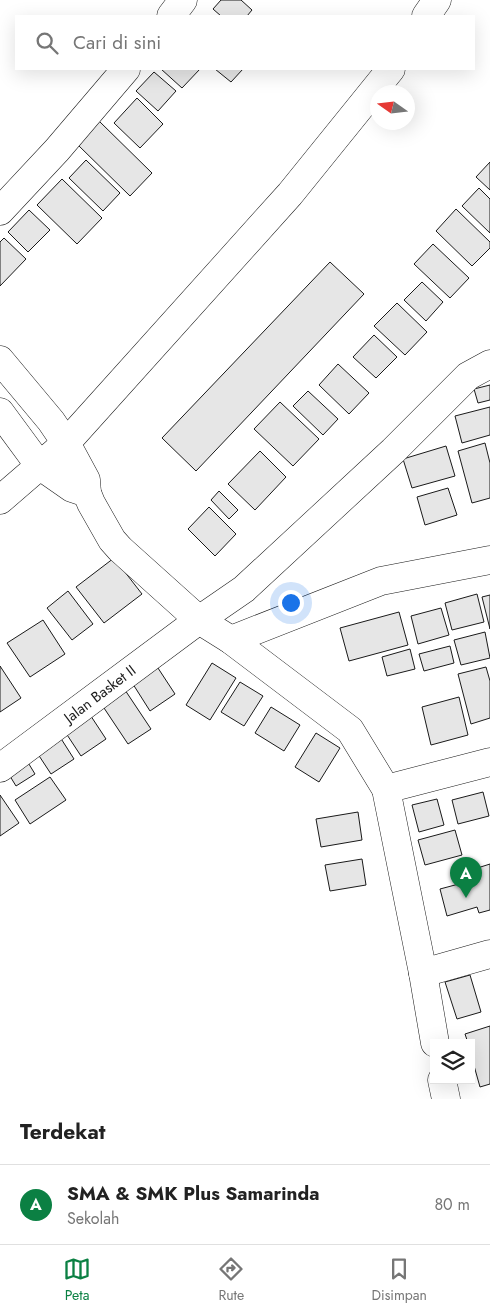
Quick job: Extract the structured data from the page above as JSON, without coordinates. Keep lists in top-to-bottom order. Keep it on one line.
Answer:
{"streets":{"street":["Jalan Basket II"]},"north":"left","page":{"search":"Cari di sini","pins":"A","heading":"Terdekat","list":[{"mark":"A","name":"SMA & SMK Plus Samarinda","note":"Sekolah","value":"80 m"}],"nav":["Peta","Rute","Disimpan"]}}
